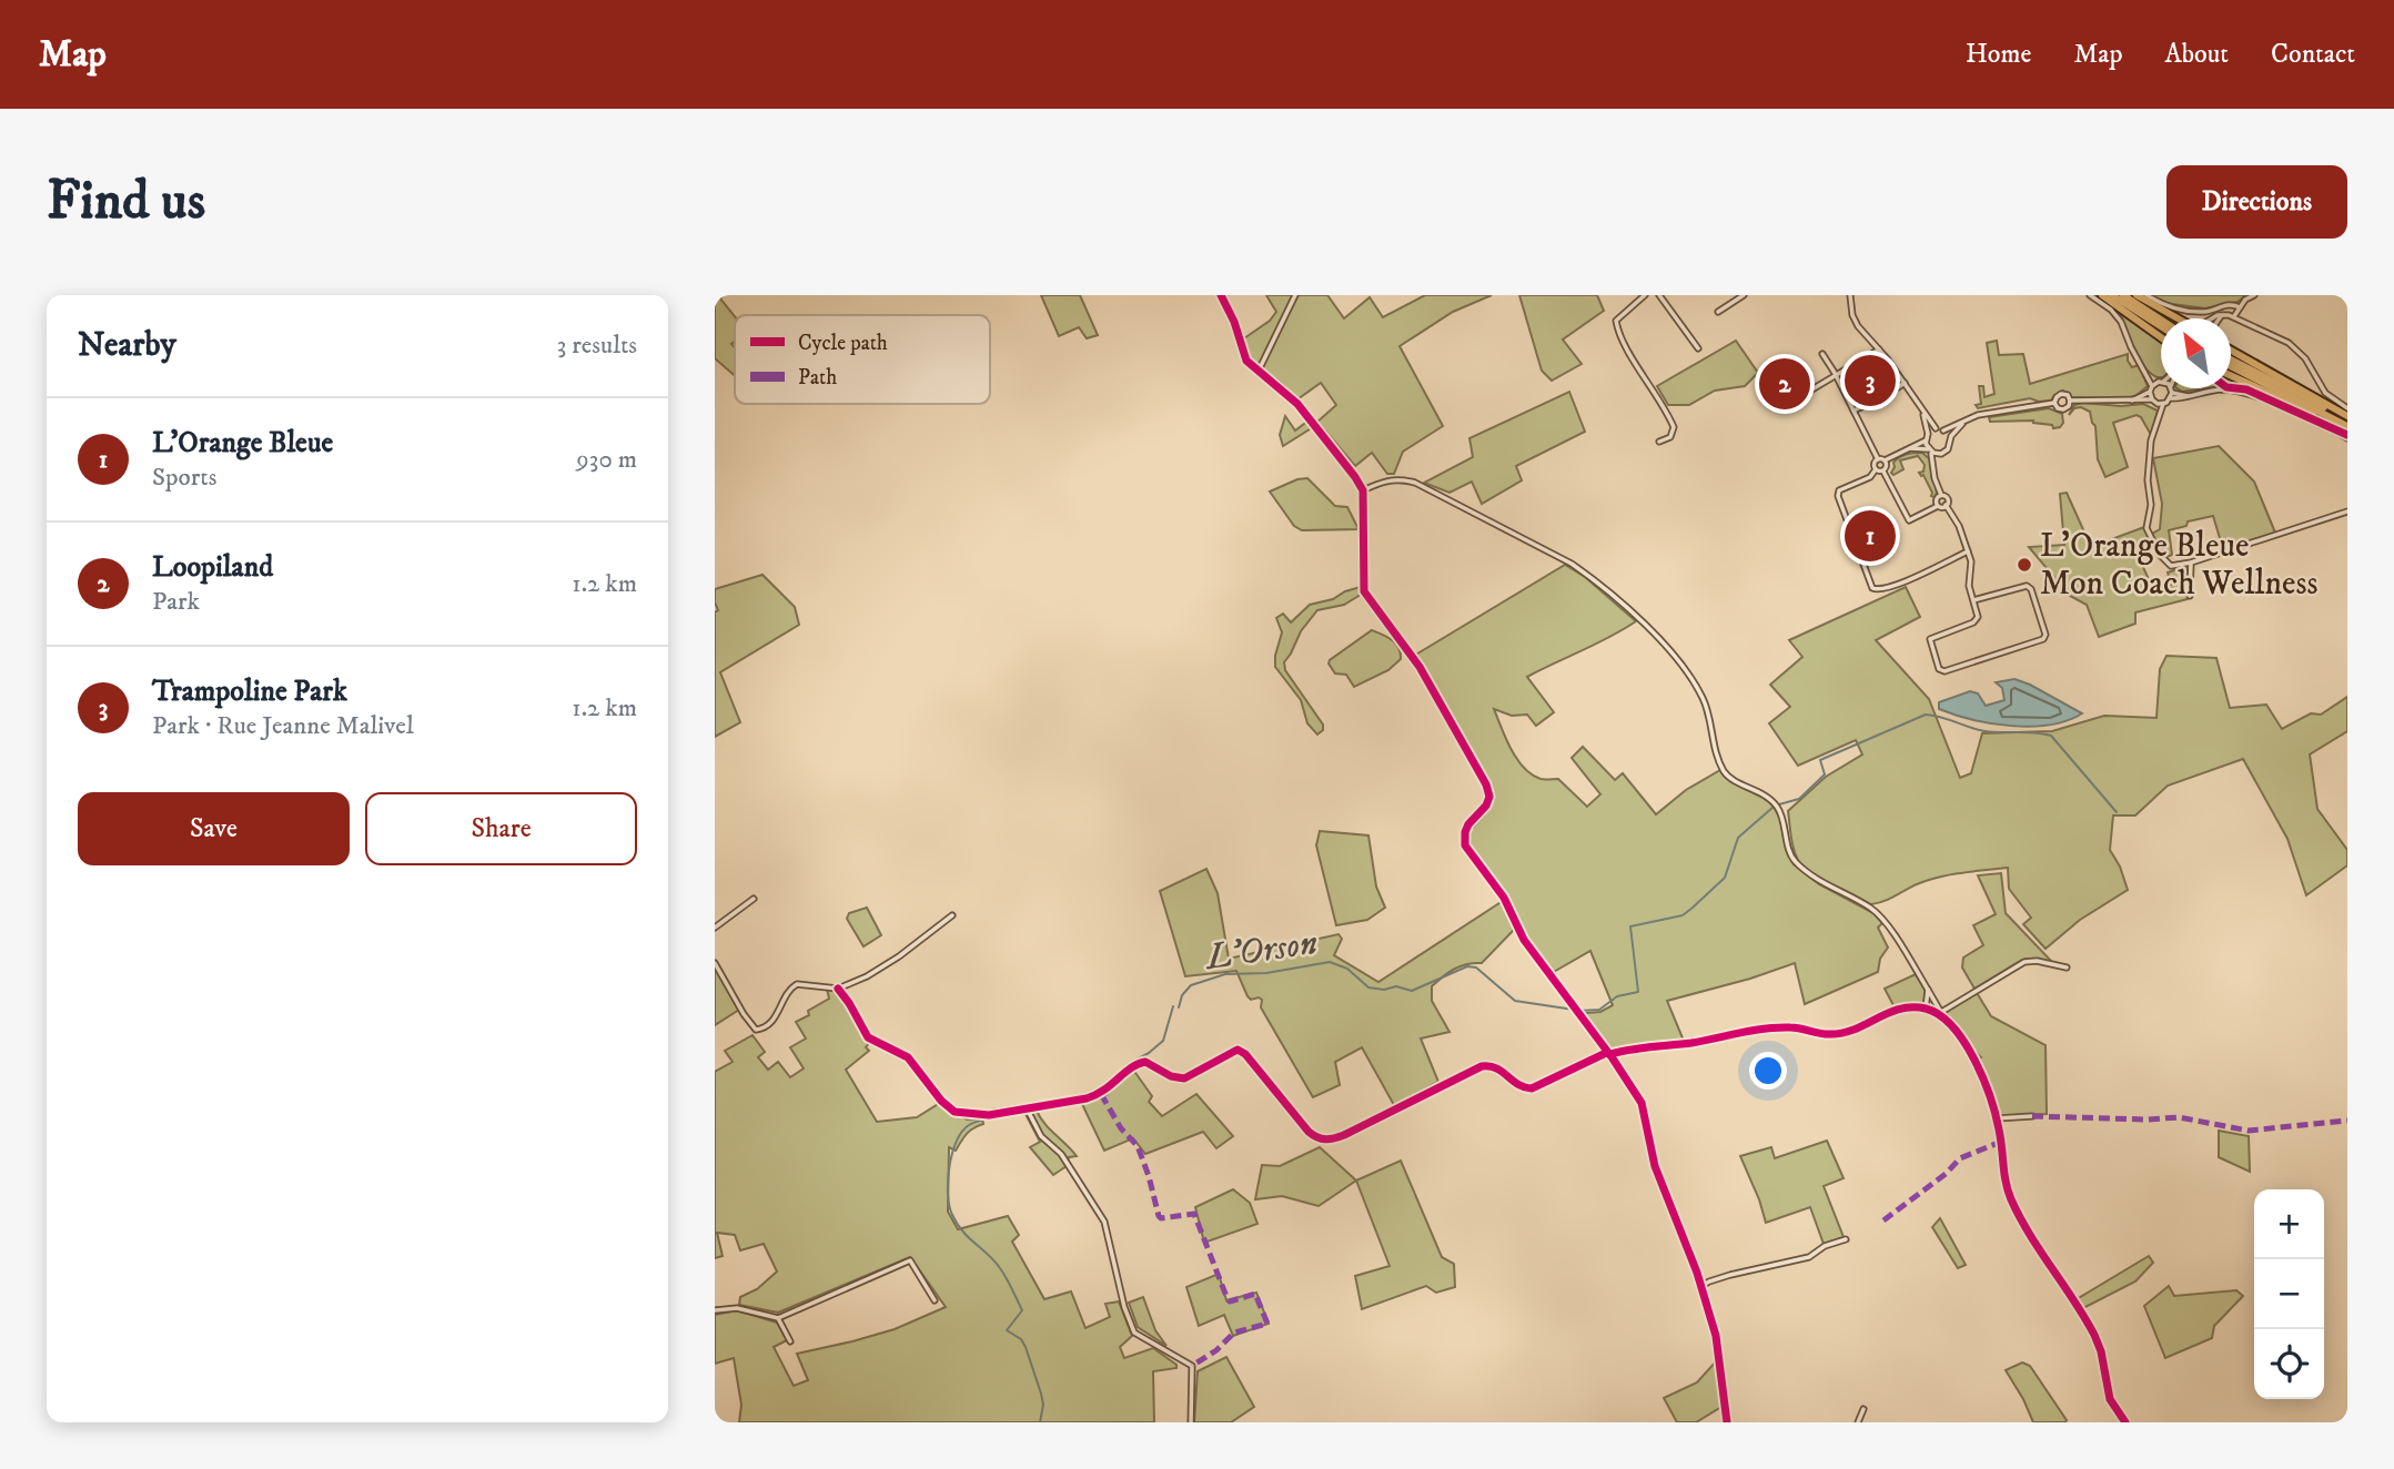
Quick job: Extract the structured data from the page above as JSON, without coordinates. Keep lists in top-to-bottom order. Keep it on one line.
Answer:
{"water":["L’Orson"],"places":["L'Orange Bleue Mon Coach Wellness"],"legend":["Cycle path","Path"],"north":"top left","page":{"header":"Map","nav":["Home","Map","About","Contact"],"buttons":["Directions",["Save","Share"]],"title":"Find us","heading":["Nearby","3 results"],"pins":["3","2","1"],"list":[{"mark":"1","name":"L'Orange Bleue","note":"Sports","value":"930 m"},{"mark":"2","name":"Loopiland","note":"Park","value":"1.2 km"},{"mark":"3","name":"Trampoline Park","note":"Park · Rue Jeanne Malivel","value":"1.2 km"}],"map_buttons":["+","−"]}}
